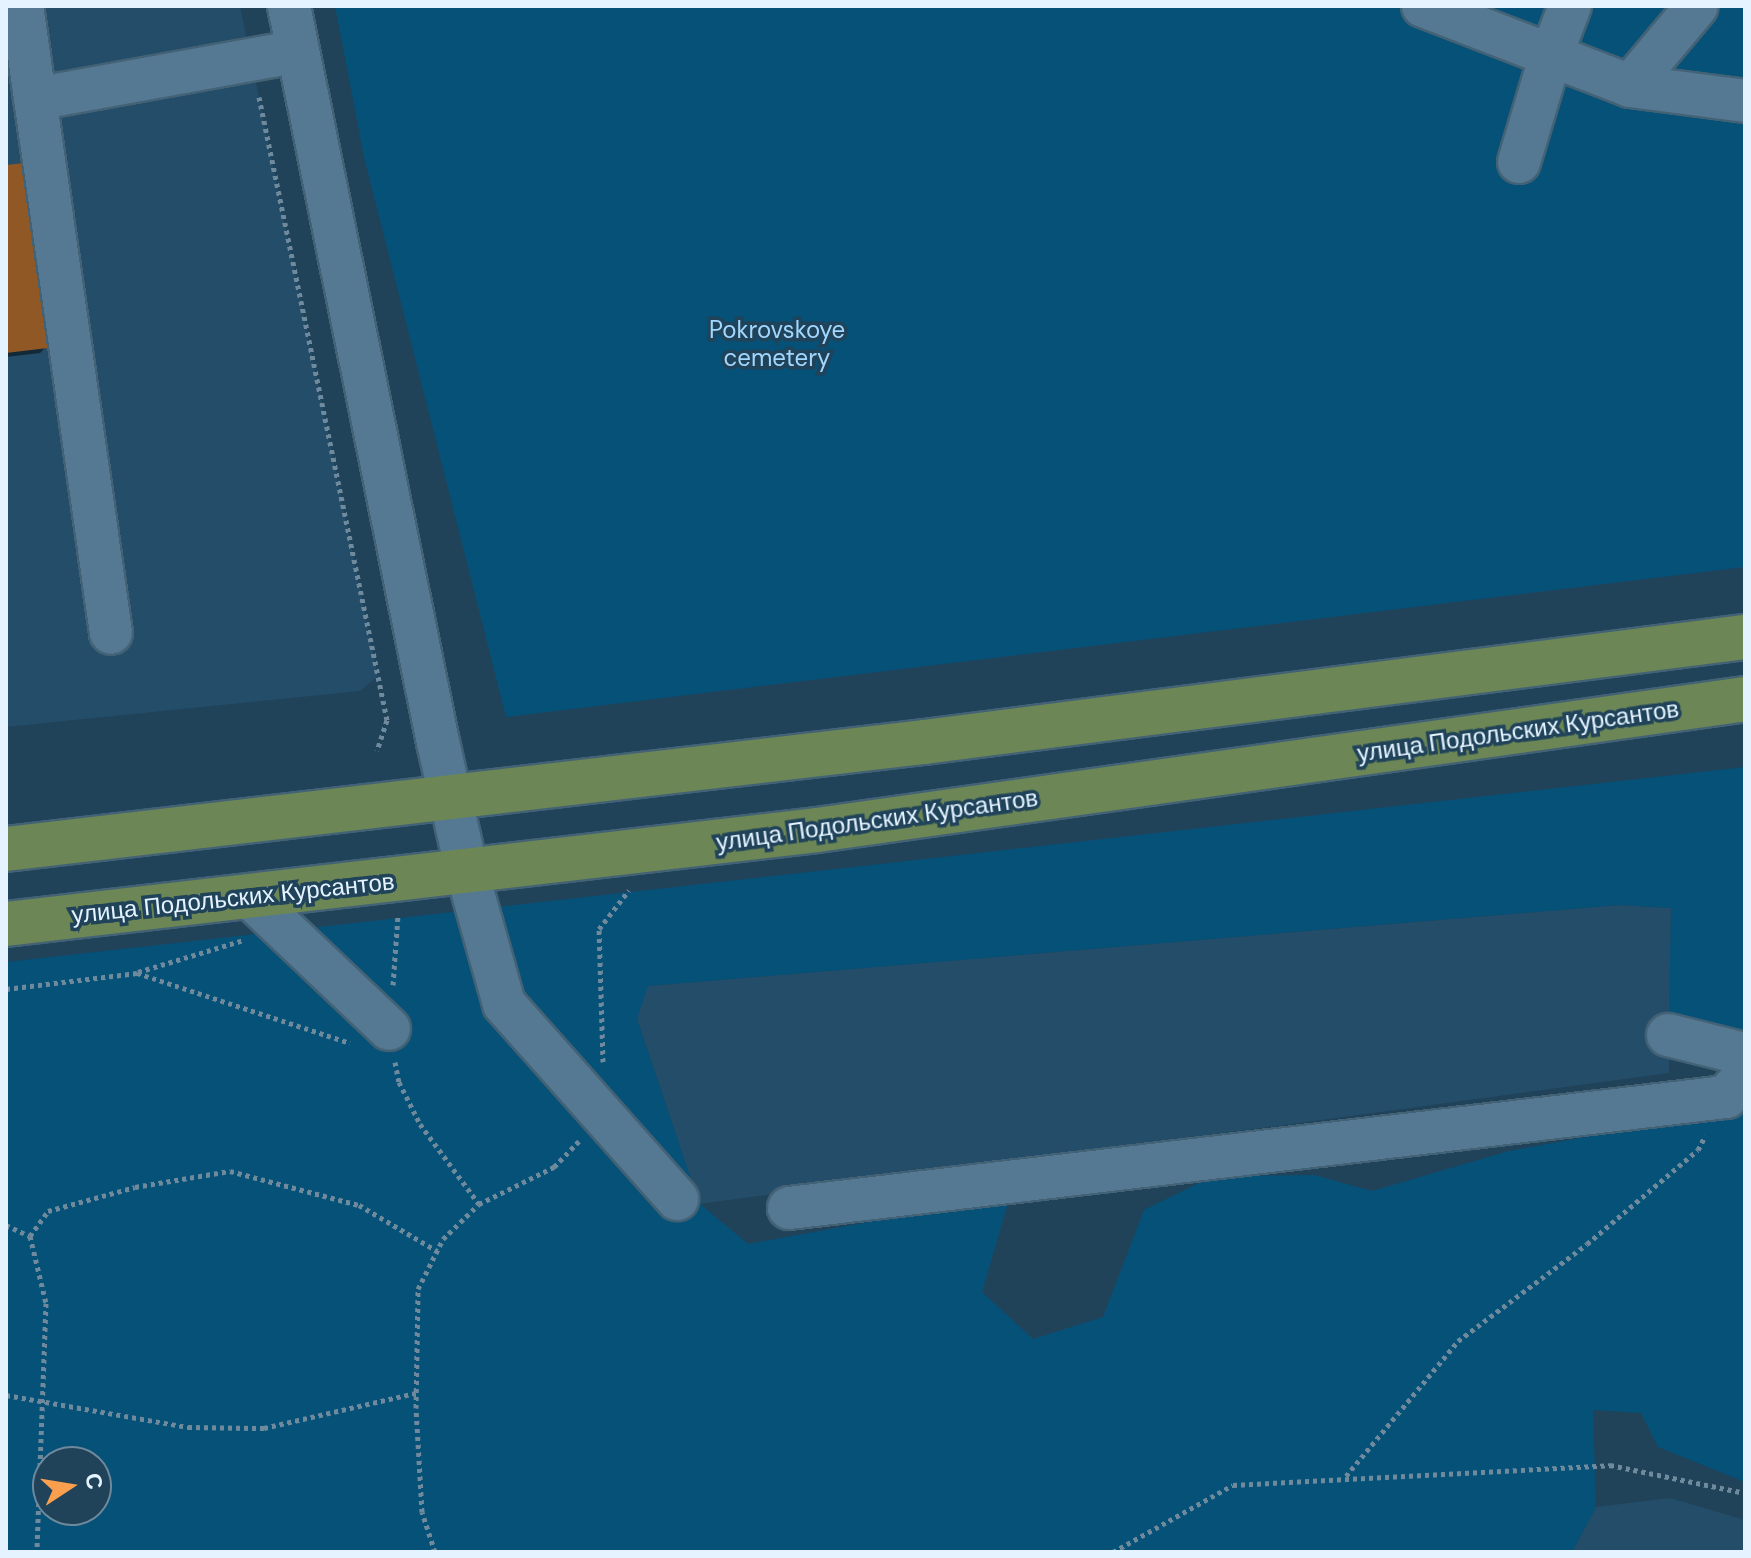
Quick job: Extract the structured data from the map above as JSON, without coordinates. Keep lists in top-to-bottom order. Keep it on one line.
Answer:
{"streets":{"main road":["улица Подольских Курсантов"]},"parks":["Pokrovskoye cemetery"],"north":"right"}
